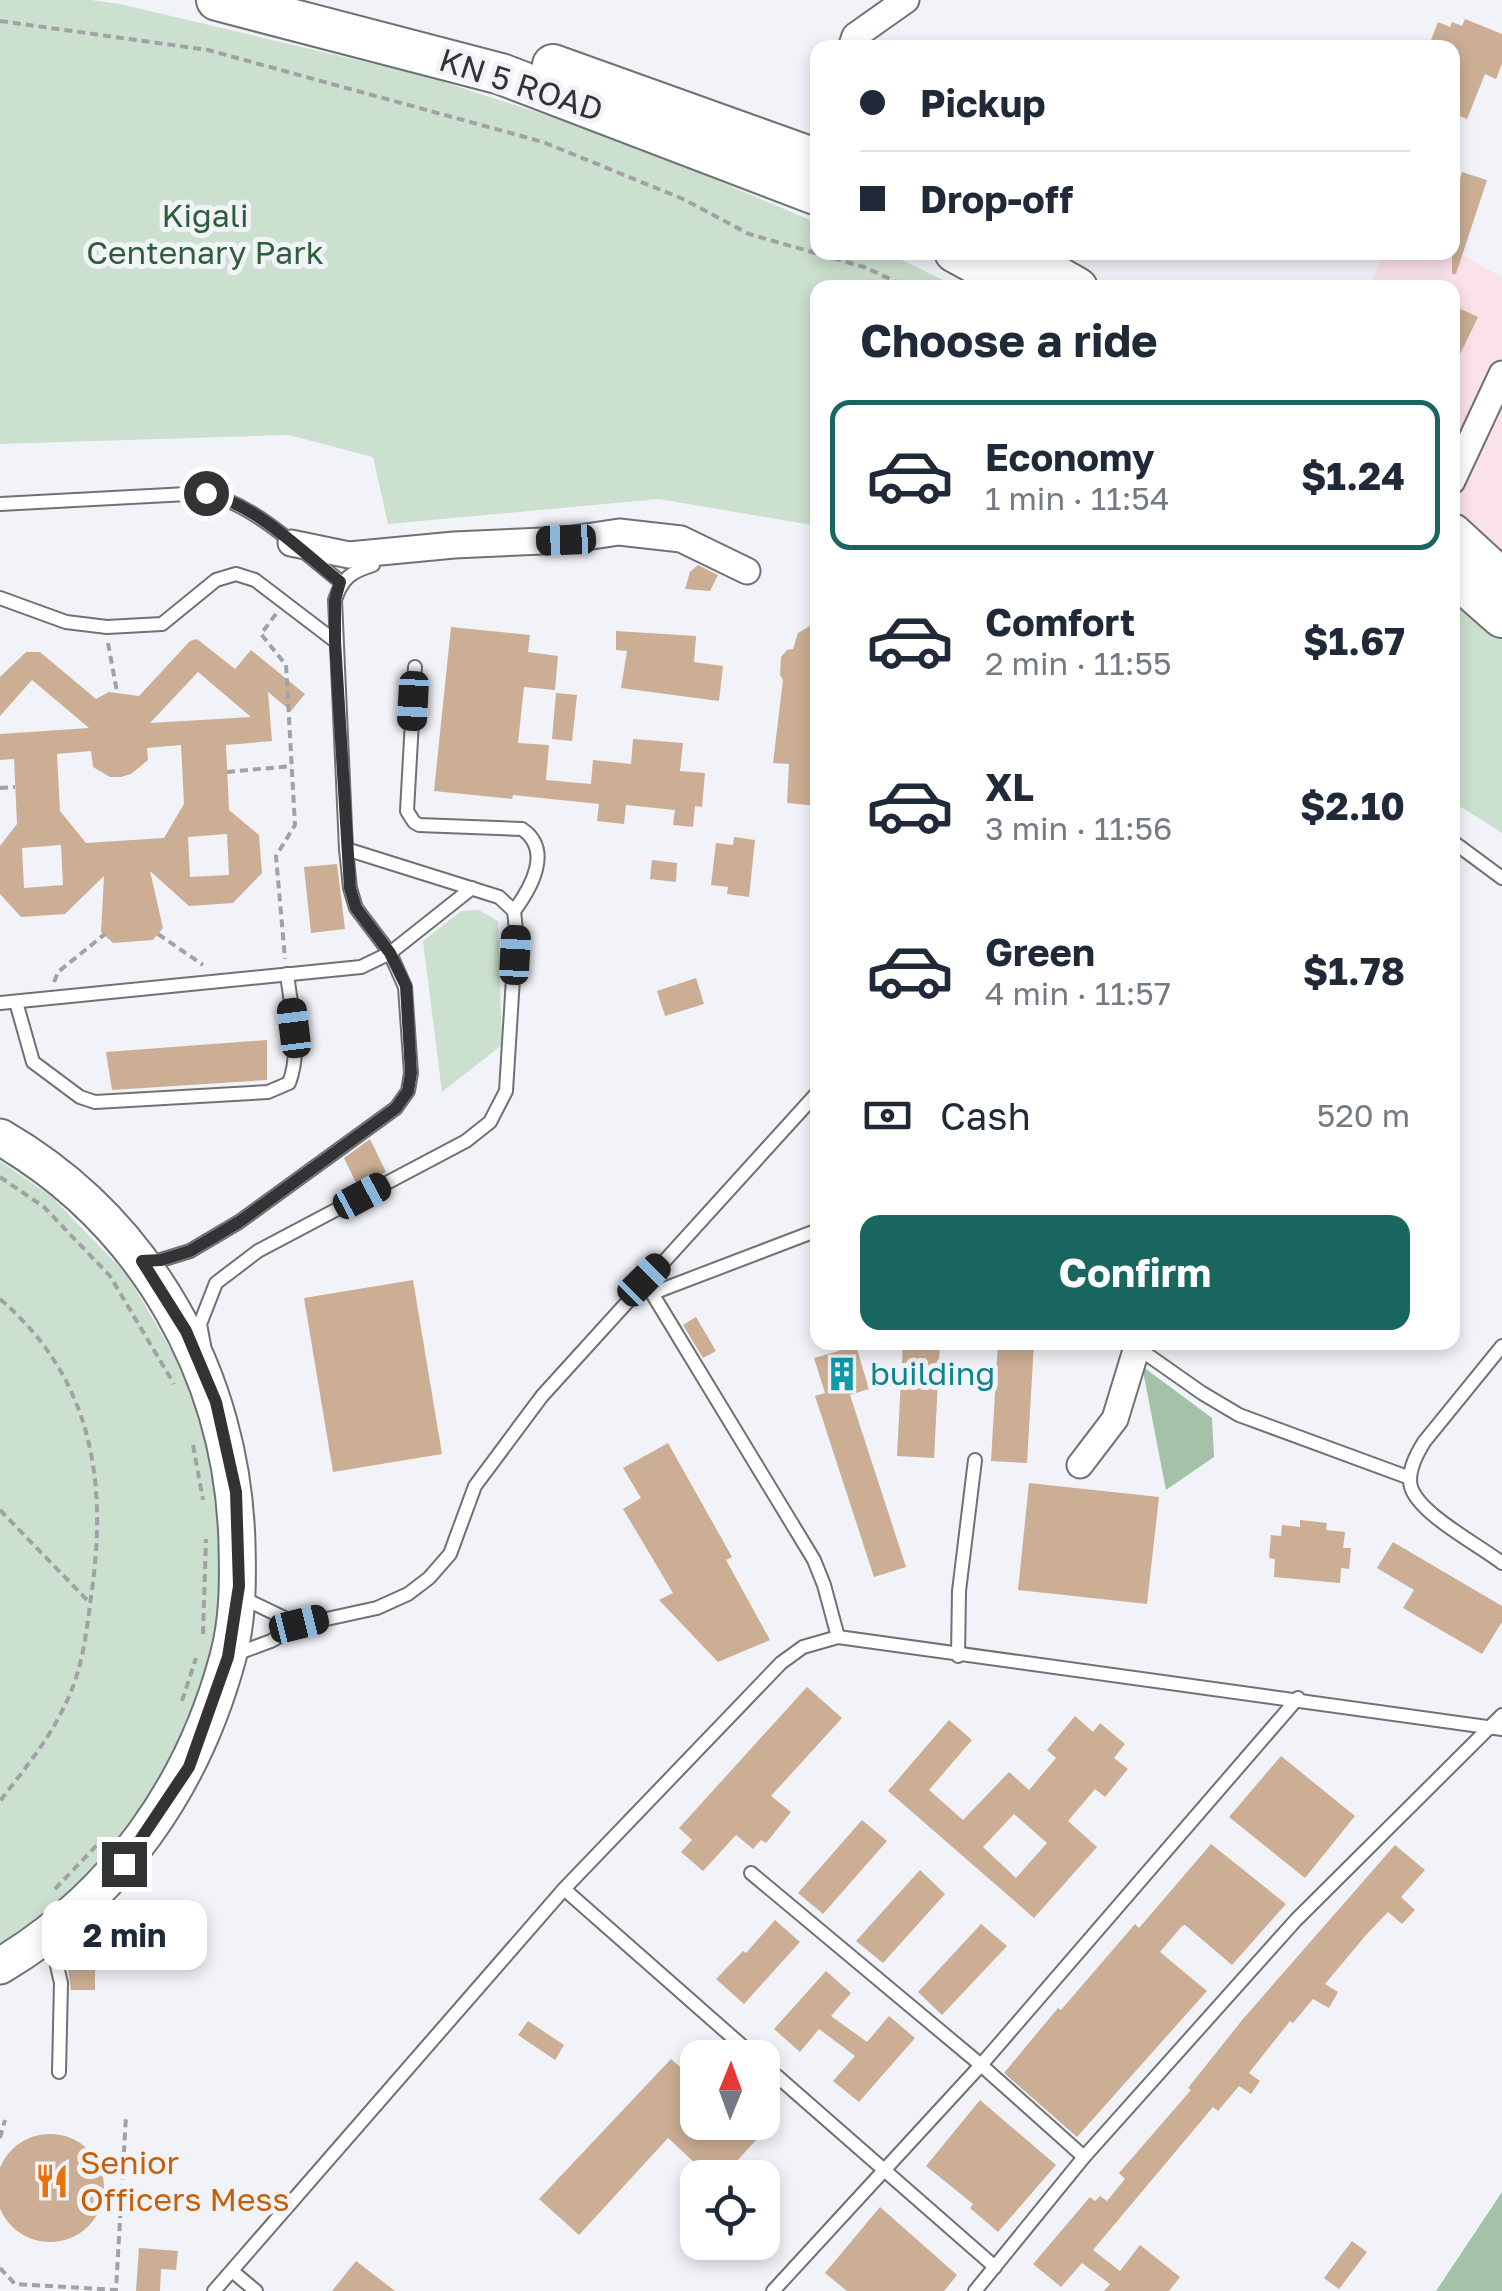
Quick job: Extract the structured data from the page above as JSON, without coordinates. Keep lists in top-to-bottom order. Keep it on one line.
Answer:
{"streets":{"main road":["KN 5 ROAD"]},"parks":["Kigali Centenary Park"],"places":{"building":["building"],"restaurant":["Senior Officers Mess"]},"north":"top","page":{"banner":["Pickup","Drop-off"],"heading":"Choose a ride","list":[{"name":"Economy","note":"1 min · 11:54","value":"$1.24"},{"name":"Comfort","note":"2 min · 11:55","value":"$1.67"},{"name":"XL","note":"3 min · 11:56","value":"$2.10"},{"name":"Green","note":"4 min · 11:57","value":"$1.78"}],"pay":["Cash","520 m"],"buttons":"Confirm","bubble":"2 min"}}
